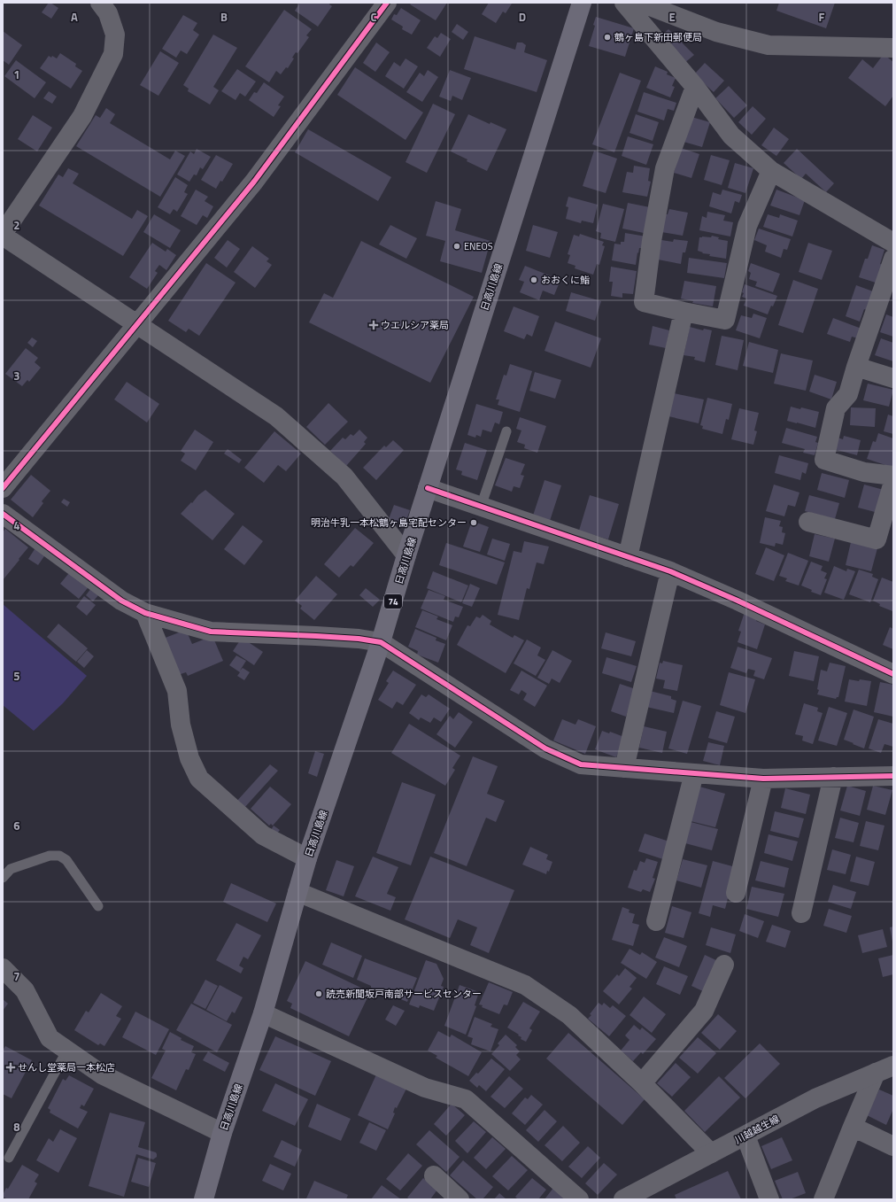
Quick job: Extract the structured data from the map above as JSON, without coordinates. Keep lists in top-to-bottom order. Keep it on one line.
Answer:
{"streets":{"main road":["日高川島線","74"],"street":["川越越生線"]},"places":{"other":["鶴ヶ島下新田郵便局","ENEOS","おおくに鮨","明治牛乳一本松鶴ヶ島宅配センター","読売新聞坂戸南部サービスセンター"],"health":["ウエルシア薬局","せんし堂薬局一本松店"]},"grid":{"columns":["A","B","C","D","E","F"],"rows":["1","2","3","4","5","6","7","8"]}}
